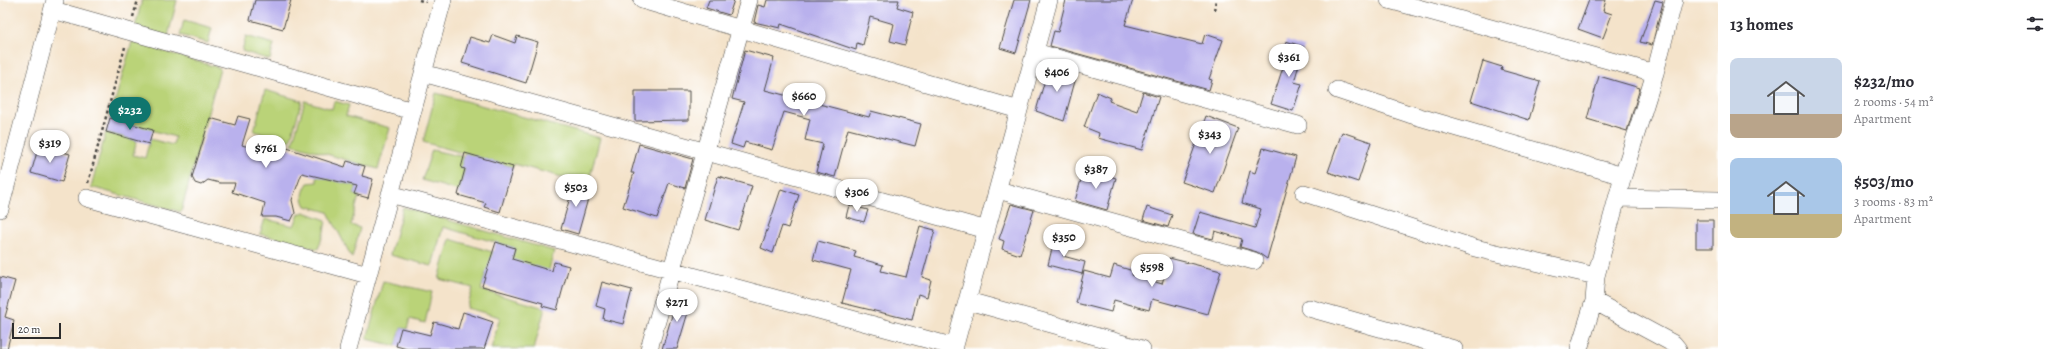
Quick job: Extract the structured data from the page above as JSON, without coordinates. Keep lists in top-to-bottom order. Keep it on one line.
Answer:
{"scale_bar":"20 m","page":{"heading":"13 homes","price":["$361","$406","$660","$232","$343","$319","$761","$387","$503","$306","$350","$598","$271"],"list":[{"name":"$232/mo","note":"2 rooms · 54 m² · Apartment"},{"name":"$503/mo","note":"3 rooms · 83 m² · Apartment"}],"scale":"20 m"}}
